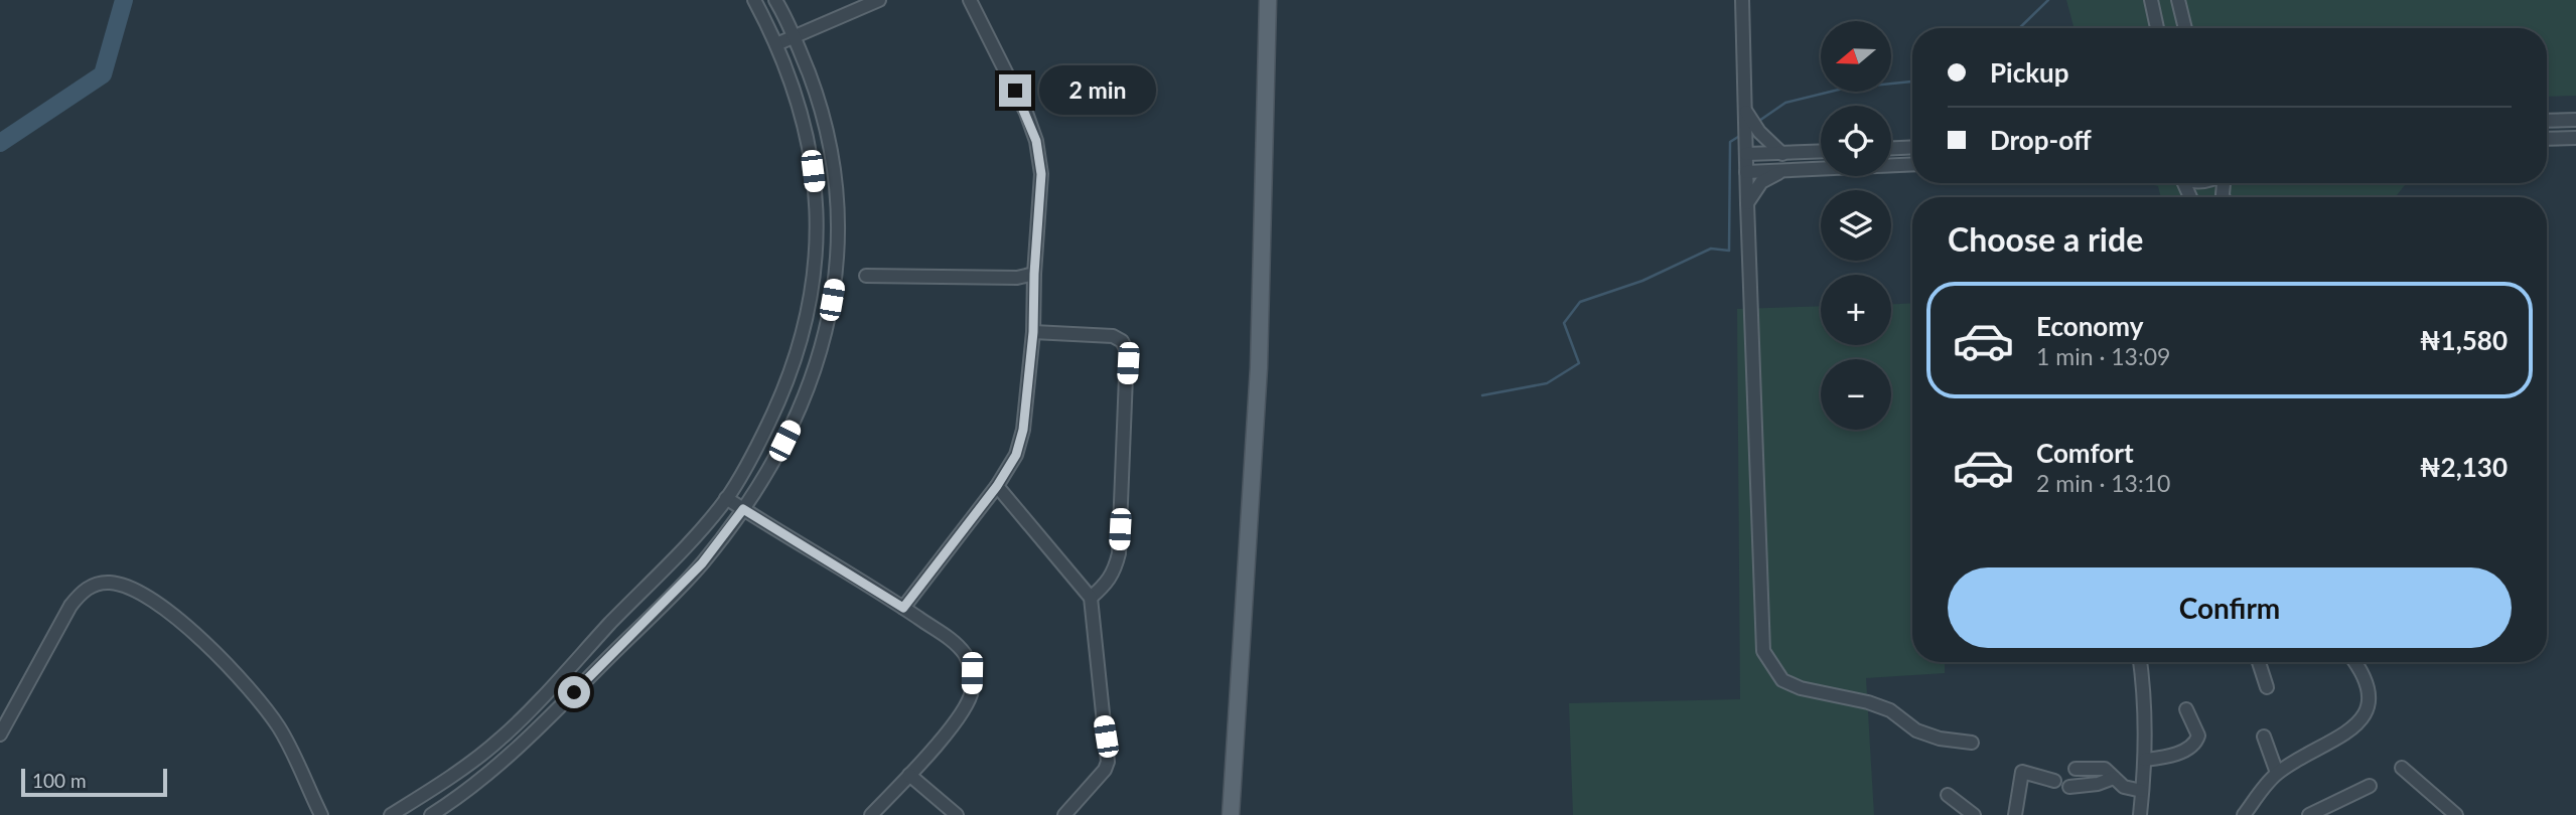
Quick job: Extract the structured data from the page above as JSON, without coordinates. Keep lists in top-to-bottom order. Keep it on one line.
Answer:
{"scale_bar":"100 m","north":"left","page":{"map_buttons":["+","−"],"banner":["Pickup","Drop-off"],"bubble":"2 min","heading":"Choose a ride","list":[{"name":"Economy","note":"1 min · 13:09","value":"₦1,580"},{"name":"Comfort","note":"2 min · 13:10","value":"₦2,130"}],"buttons":"Confirm","scale":"100 m"}}
